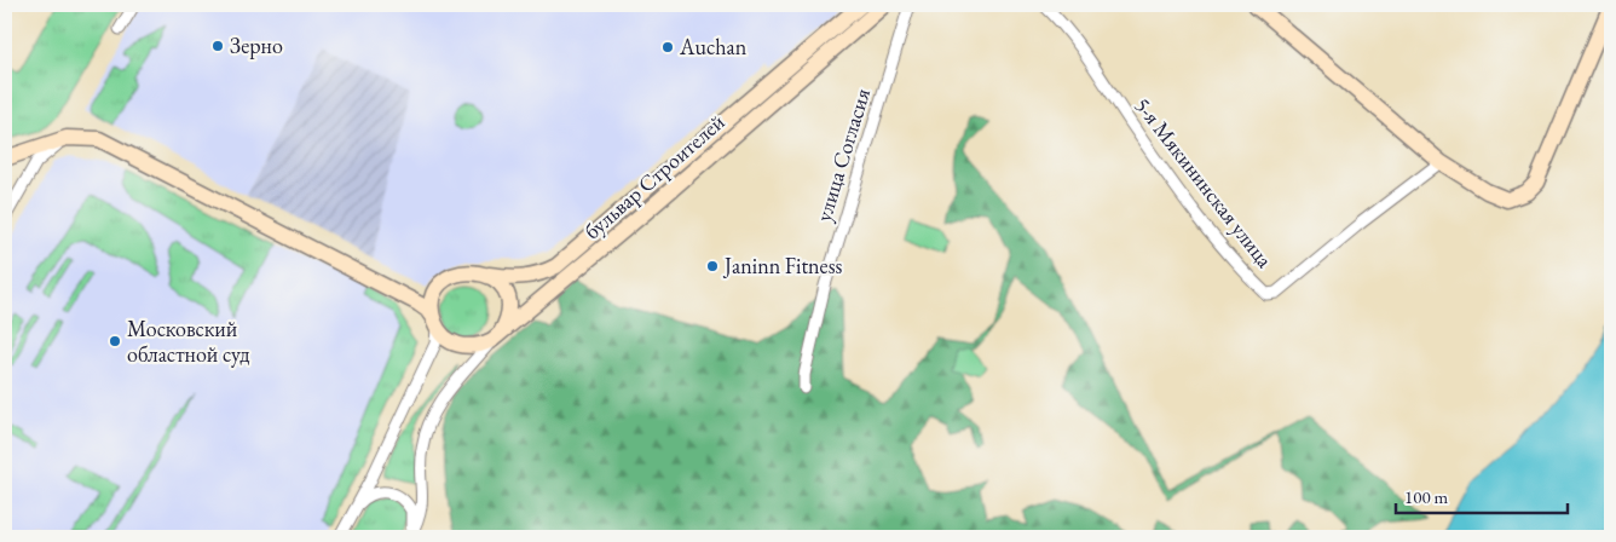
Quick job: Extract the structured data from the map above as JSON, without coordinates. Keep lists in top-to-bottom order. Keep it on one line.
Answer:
{"streets":{"street":["улица Согласия","бульвар Строителей","5-я Мякининская улица"]},"places":["Зерно","Auchan","Janinn Fitness","Московский областной суд"],"scale_bar":"100 m"}
